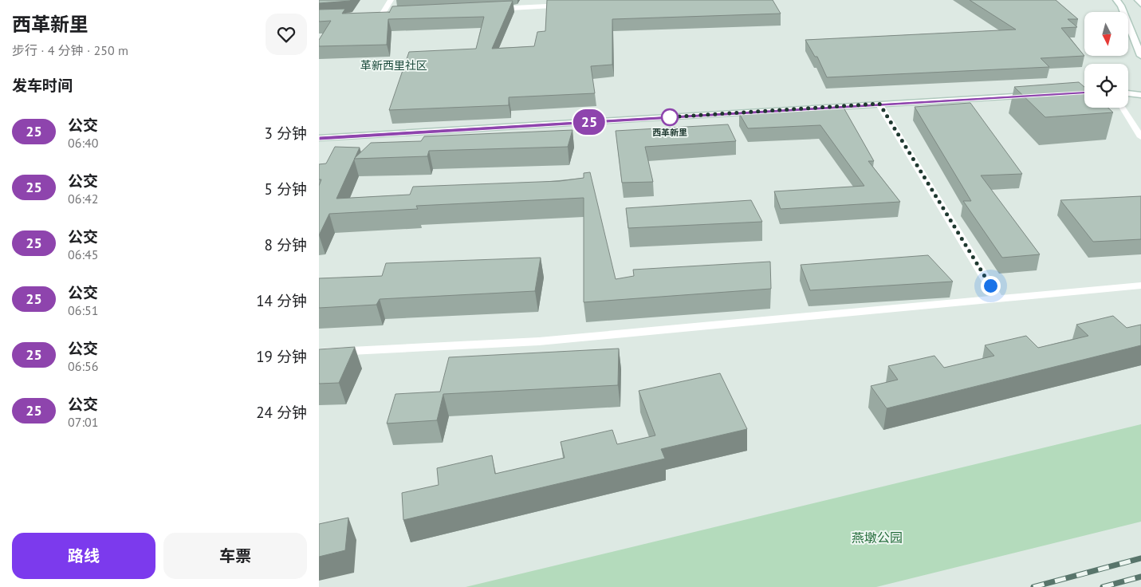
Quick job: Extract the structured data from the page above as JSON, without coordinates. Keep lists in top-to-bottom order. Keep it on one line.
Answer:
{"districts":["革新西里社区"],"parks":["燕墩公园"],"places":["西革新里"],"lines":["bus line 25"],"north":"bottom","page":{"heading":[["西革新里","步行 · 4 分钟 · 250 m"],"发车时间"],"on_map":"25","list":[{"mark":"25","name":"公交","note":"06:40","value":"3 分钟"},{"mark":"25","name":"公交","note":"06:42","value":"5 分钟"},{"mark":"25","name":"公交","note":"06:45","value":"8 分钟"},{"mark":"25","name":"公交","note":"06:51","value":"14 分钟"},{"mark":"25","name":"公交","note":"06:56","value":"19 分钟"},{"mark":"25","name":"公交","note":"07:01","value":"24 分钟"}],"buttons":["路线","车票"]}}
